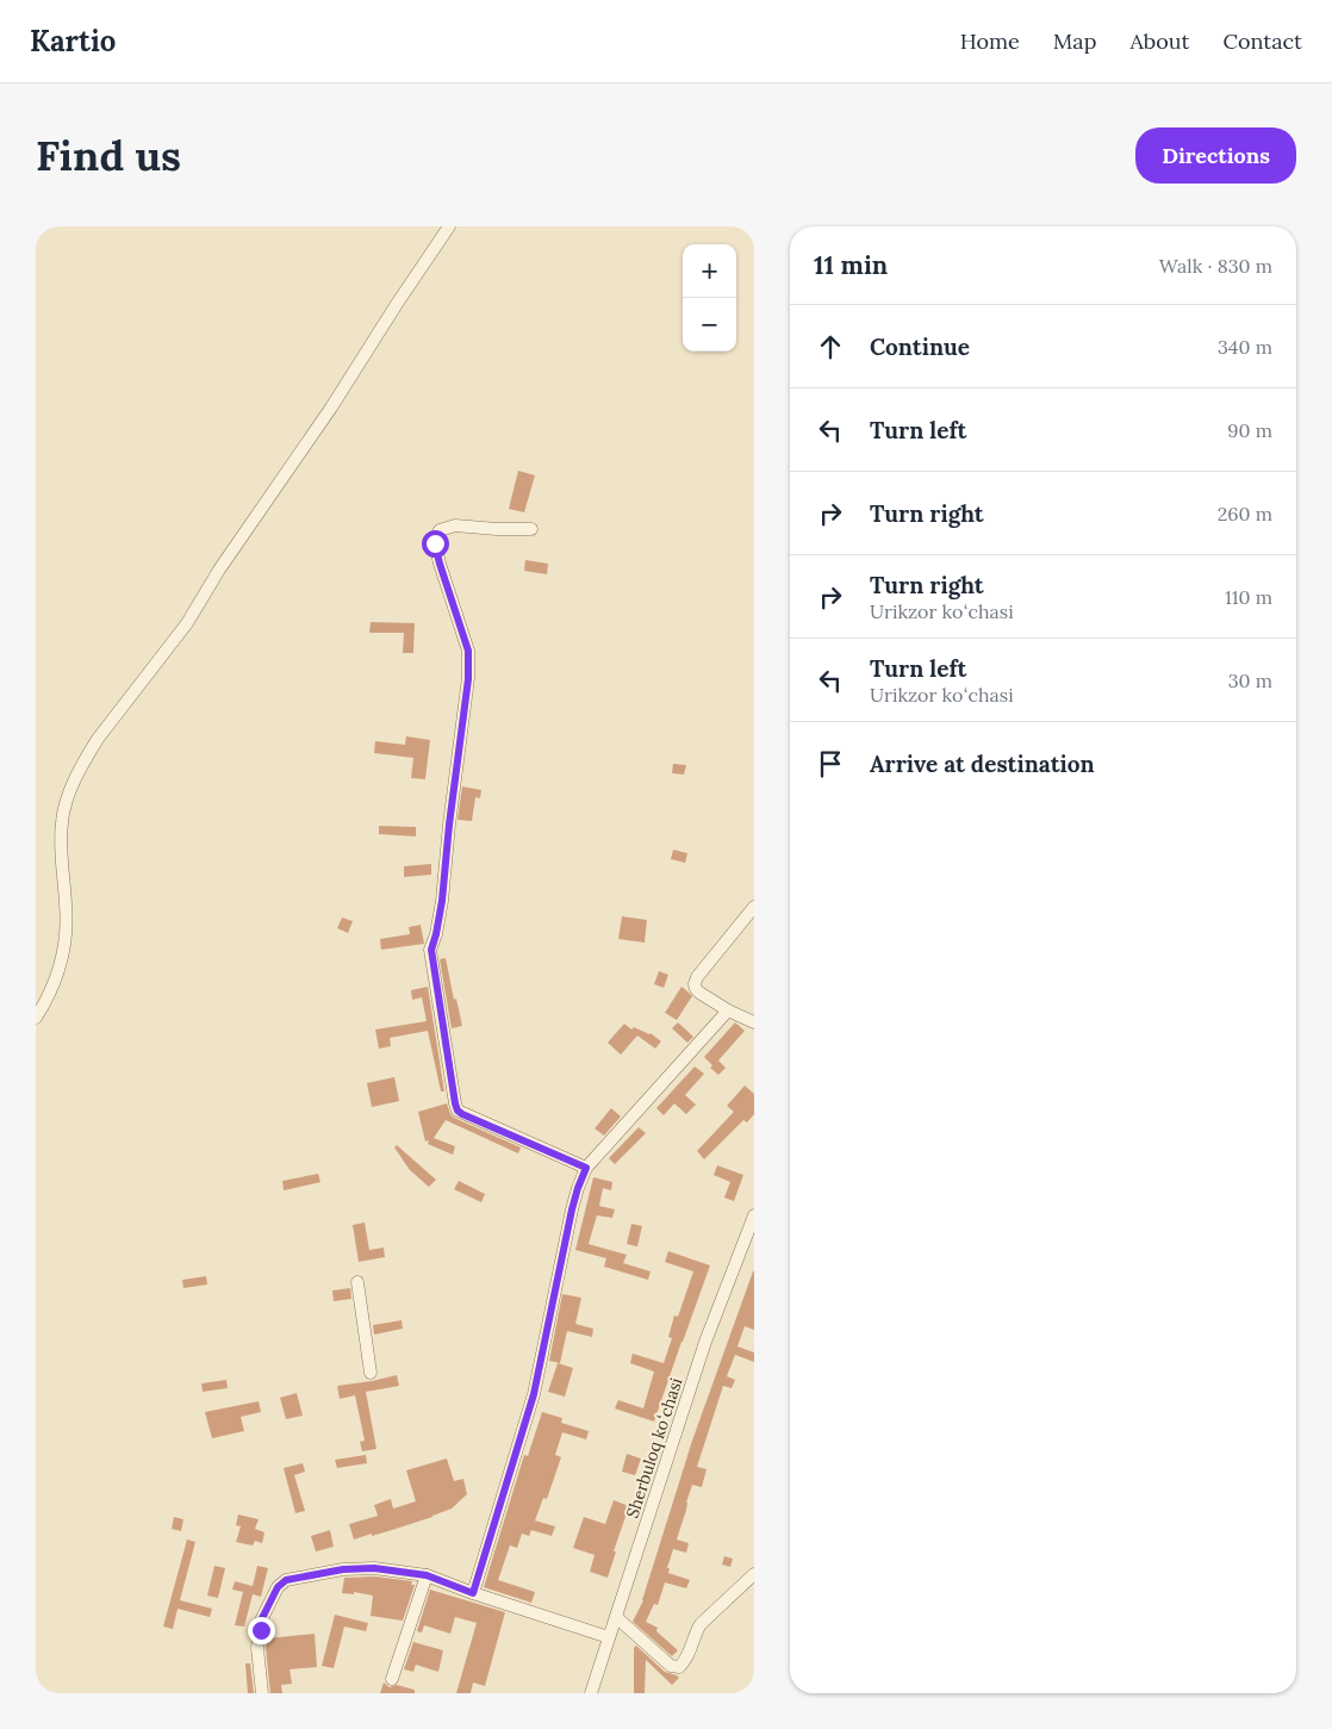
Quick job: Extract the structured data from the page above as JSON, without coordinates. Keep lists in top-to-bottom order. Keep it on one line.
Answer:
{"streets":{"street":["Sherbuloq koʻchasi"]},"page":{"header":"Kartio","nav":["Home","Map","About","Contact"],"buttons":"Directions","title":"Find us","heading":["11 min","Walk · 830 m"],"map_buttons":["+","−"],"list":[["Continue","340 m"],["Turn left","90 m"],["Turn right","260 m"],["Turn right","Urikzor koʻchasi","110 m"],["Turn left","Urikzor koʻchasi","30 m"],"Arrive at destination"]}}
